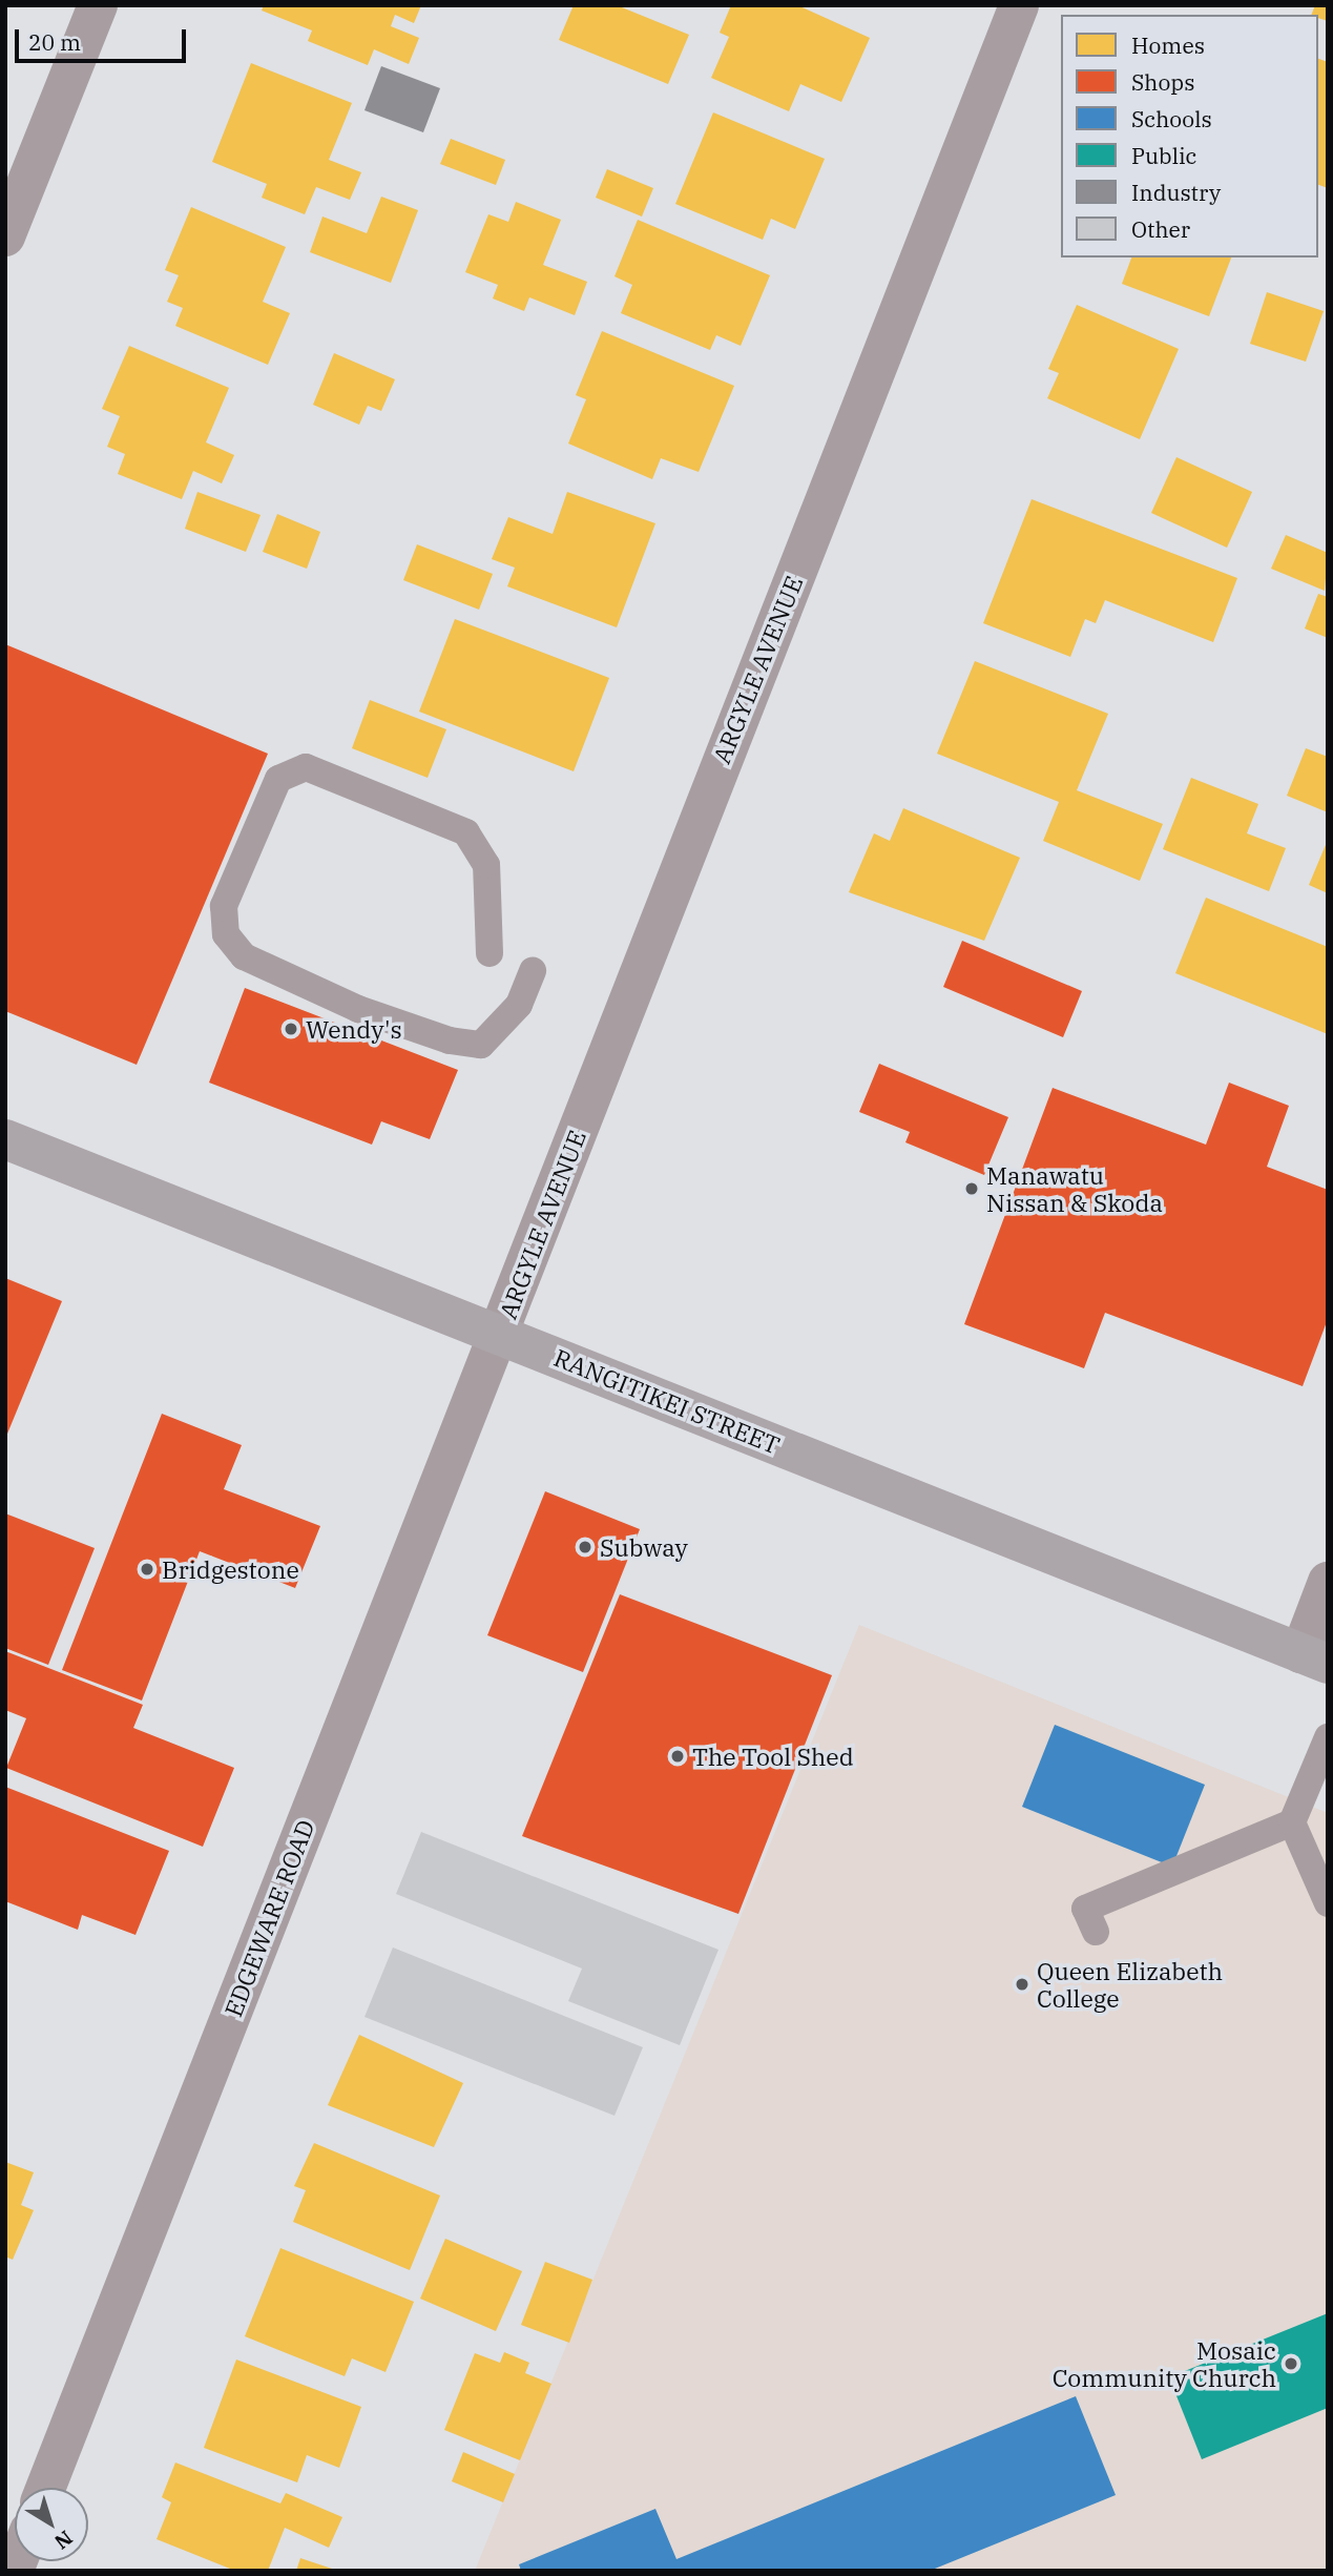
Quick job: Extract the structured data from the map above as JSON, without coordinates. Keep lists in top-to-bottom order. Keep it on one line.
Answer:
{"streets":{"highway":["RANGITIKEI STREET"],"street":["ARGYLE AVENUE","EDGEWARE ROAD"]},"crossings":[["ARGYLE AVENUE","RANGITIKEI STREET"],["ARGYLE AVENUE","EDGEWARE ROAD"],["RANGITIKEI STREET","EDGEWARE ROAD"]],"places":["Wendy's","Manawatu Nissan & Skoda","Subway","Bridgestone","The Tool Shed","Queen Elizabeth College","Mosaic Community Church"],"legend":["Homes","Shops","Schools","Public","Industry","Other"],"scale_bar":"20 m","north":"bottom right"}
